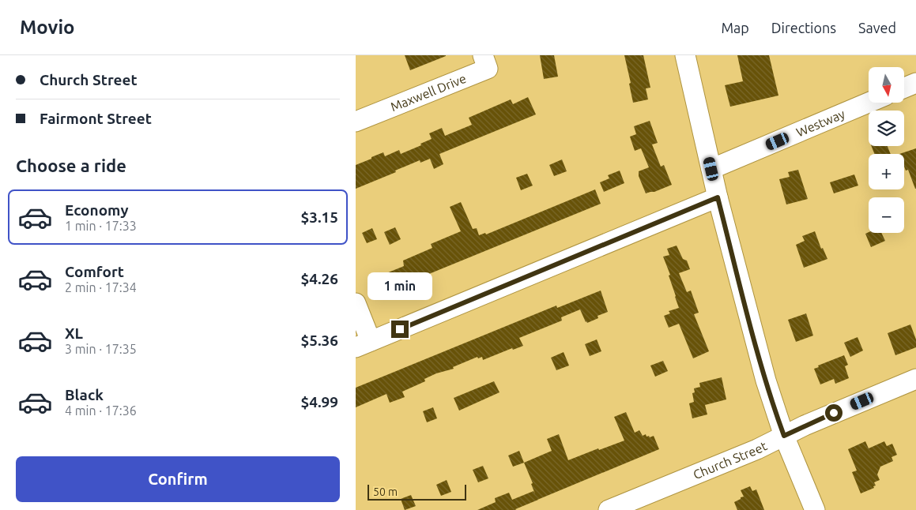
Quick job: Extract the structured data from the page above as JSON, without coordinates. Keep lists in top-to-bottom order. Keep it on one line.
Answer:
{"streets":{"street":["Maxwell Drive","Westway","Church Street"]},"scale_bar":"50 m","north":"bottom","page":{"header":"Movio","nav":["Map","Directions","Saved"],"banner":["Church Street","Fairmont Street"],"map_buttons":["+","−"],"heading":"Choose a ride","list":[{"name":"Economy","note":"1 min · 17:33","value":"$3.15"},{"name":"Comfort","note":"2 min · 17:34","value":"$4.26"},{"name":"XL","note":"3 min · 17:35","value":"$5.36"},{"name":"Black","note":"4 min · 17:36","value":"$4.99"}],"bubble":"1 min","buttons":"Confirm","scale":"50 m"}}
